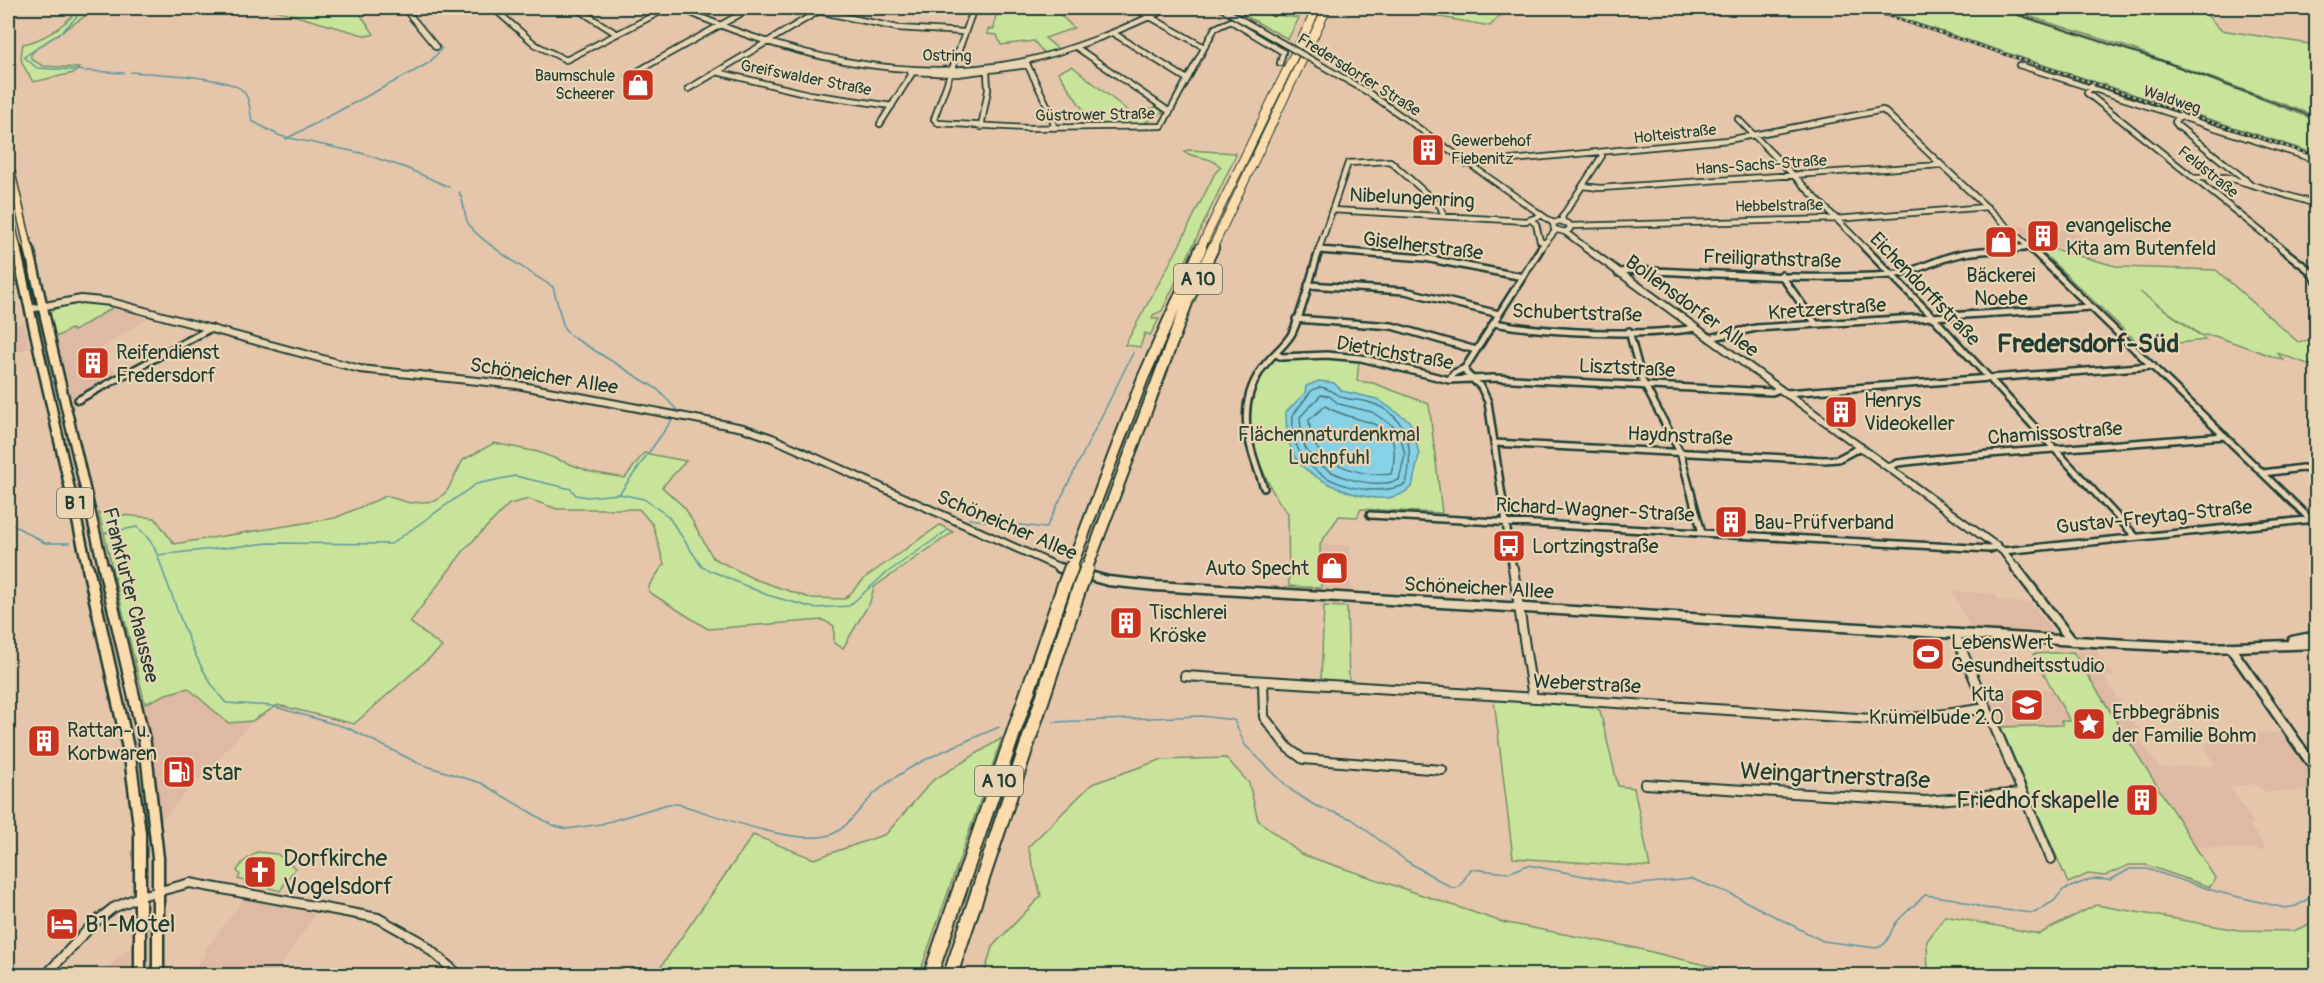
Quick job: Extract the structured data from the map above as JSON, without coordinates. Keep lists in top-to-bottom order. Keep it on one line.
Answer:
{"streets":{"highway":["A 10"],"main road":["B 1","Frankfurter Chaussee"],"street":["Ostring","Fredersdorfer Straße","Greifswalder Straße","Waldweg","Güstrower Straße","Holteistraße","Hans-Sachs-Straße","Feldstraße","Nibelungenring","Hebbelstraße","Giselherstraße","Freiligrathstraße","Eichendorffstraße","Bollensdorfer Allee","Kretzerstraße","Schubertstraße","Dietrichstraße","Lisztstraße","Schöneicher Allee","Chamissostraße","Haydnstraße","Richard-Wagner-Straße","Gustav-Freytag-Straße","Weberstraße","Weingartnerstraße"]},"crossings":[["Ostring","Güstrower Straße"],["Fredersdorfer Straße","Holteistraße"],["Waldweg","Feldstraße"],["Holteistraße","Hans-Sachs-Straße"],["Holteistraße","Eichendorffstraße"],["Hans-Sachs-Straße","Eichendorffstraße"],["Nibelungenring","Giselherstraße"],["Nibelungenring","Dietrichstraße"],["Hebbelstraße","Eichendorffstraße"],["Hebbelstraße","Bollensdorfer Allee"],["Freiligrathstraße","Eichendorffstraße"],["Freiligrathstraße","Bollensdorfer Allee"],["Eichendorffstraße","Kretzerstraße"],["Eichendorffstraße","Lisztstraße"],["Eichendorffstraße","Chamissostraße"],["Eichendorffstraße","Gustav-Freytag-Straße"],["Bollensdorfer Allee","Kretzerstraße"],["Bollensdorfer Allee","Schubertstraße"],["Bollensdorfer Allee","Lisztstraße"],["Bollensdorfer Allee","Schöneicher Allee"],["Bollensdorfer Allee","Chamissostraße"],["Bollensdorfer Allee","Haydnstraße"],["Bollensdorfer Allee","Richard-Wagner-Straße"],["Bollensdorfer Allee","Gustav-Freytag-Straße"],["Dietrichstraße","Lisztstraße"],["Schöneicher Allee","Frankfurter Chaussee"],["Richard-Wagner-Straße","Gustav-Freytag-Straße"]],"districts":["Fredersdorf-Süd"],"parks":["Flächennaturdenkmal Luchpfuhl"],"places":{"shop":["Baumschule Scheerer","Bäckerei Noebe","Auto Specht"],"building":["Gewerbehof Fiebenitz","evangelische Kita am Butenfeld","Reifendienst Fredersdorf","Henrys Videokeller","Bau-Prüfverband","Tischlerei Kröske","Rattan- u. Korbwaren","Friedhofskapelle"],"bus stop":["Lortzingstraße"],"sports":["LebensWert Gesundheitsstudio"],"school or university":["Kita Krümelbude 2.0"],"place":["Erbbegräbnis der Familie Bohm"],"fuel station":["star"],"church":["Dorfkirche Vogelsdorf"],"hotel":["B1-Motel"]}}
